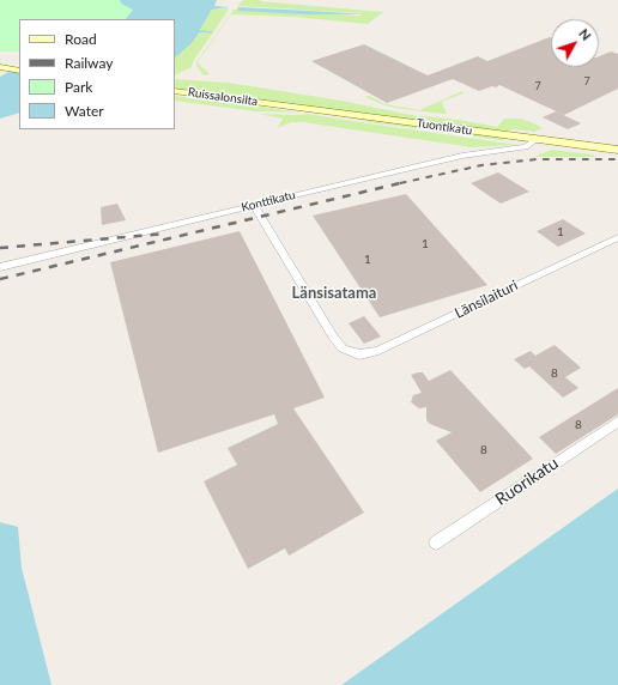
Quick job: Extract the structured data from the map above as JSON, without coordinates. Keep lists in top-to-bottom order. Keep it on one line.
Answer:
{"streets":{"street":["Ruissalonsilta","Tuontikatu","Konttikatu","Länsilaituri","Ruorikatu"]},"crossings":[["Ruissalonsilta","Tuontikatu"],["Tuontikatu","Konttikatu"],["Konttikatu","Länsilaituri"]],"districts":["Länsisatama"],"house_numbers":["7","7","1","1","1","8","8","8"],"legend":["Road","Railway","Park","Water"],"north":"top right"}
